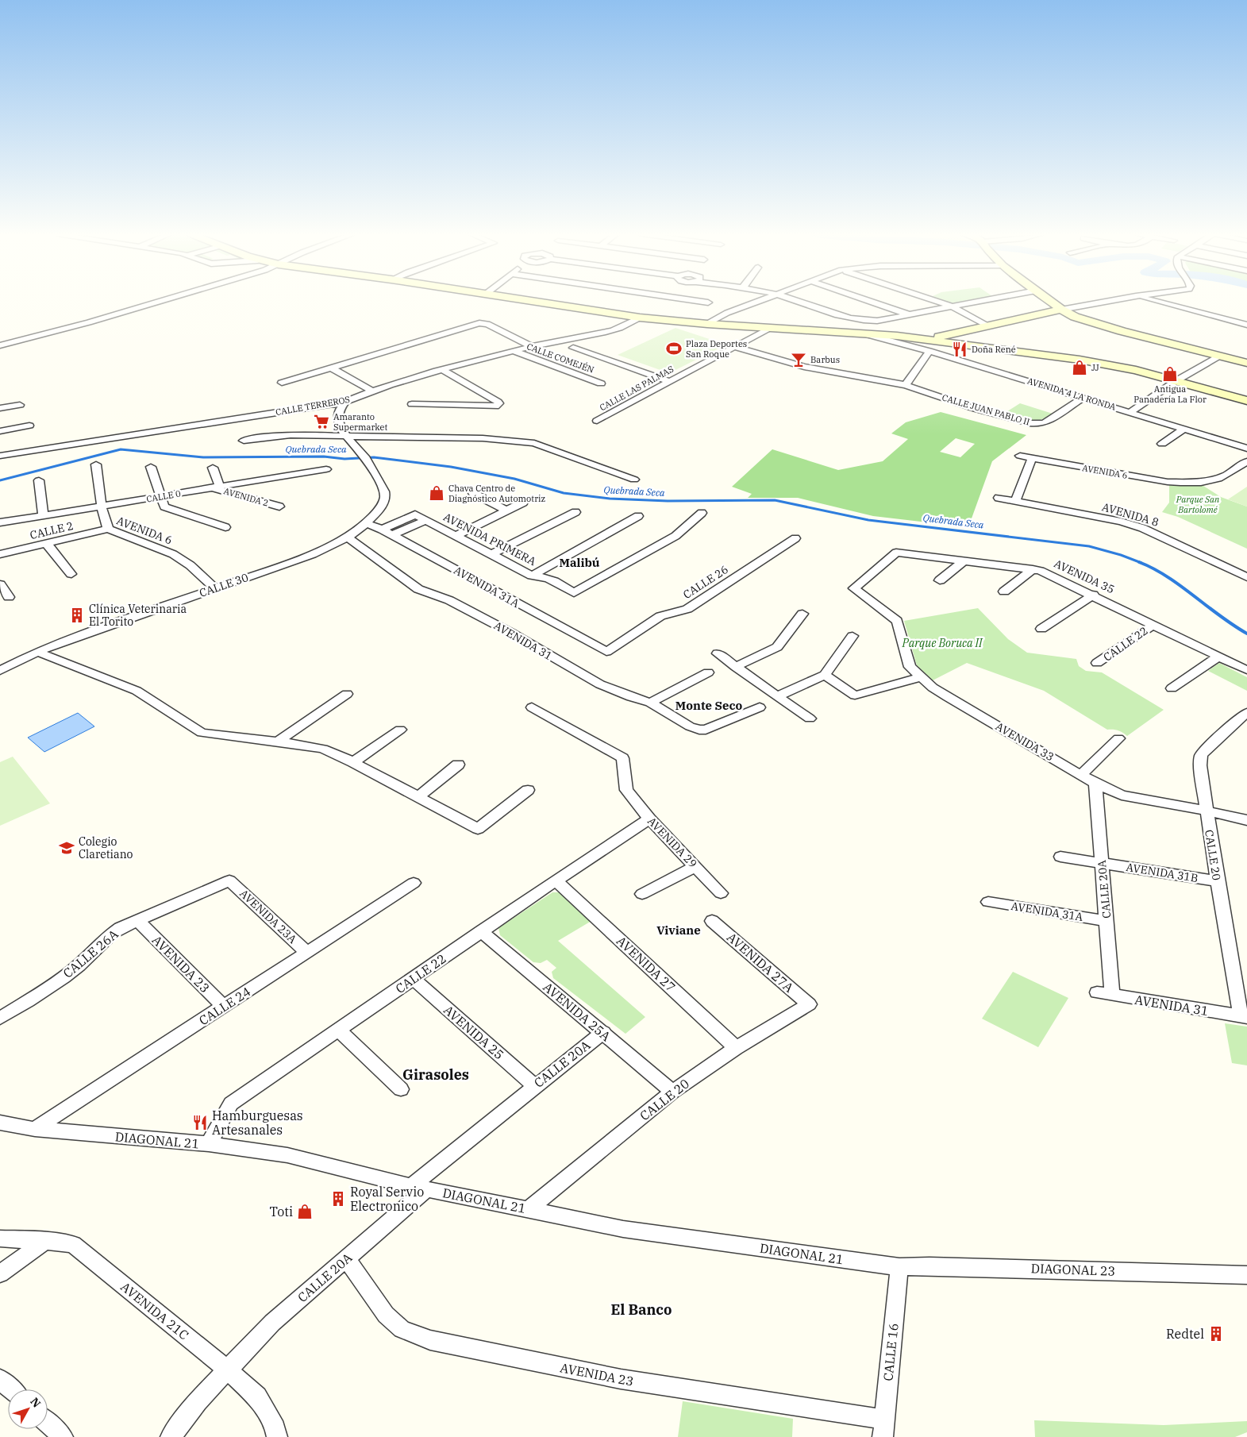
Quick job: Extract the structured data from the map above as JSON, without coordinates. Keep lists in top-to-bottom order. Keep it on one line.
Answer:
{"streets":{"street":["CALLE COMEJÉN","CALLE LAS PALMAS","AVENIDA 4 LA RONDA","CALLE TERREROS","CALLE JUAN PABLO II","AVENIDA 6","CALLE 0","AVENIDA 2","AVENIDA 8","CALLE 2","AVENIDA PRIMERA","AVENIDA 35","CALLE 26","CALLE 30","AVENIDA 31A","AVENIDA 31","CALLE 22","AVENIDA 33","AVENIDA 29","CALLE 20","AVENIDA 31B","CALLE 20A","AVENIDA 23A","CALLE 26A","AVENIDA 27A","AVENIDA 23","AVENIDA 27","CALLE 24","AVENIDA 25A","AVENIDA 25","DIAGONAL 21","DIAGONAL 23","AVENIDA 21C","CALLE 16"]},"crossings":[["CALLE COMEJÉN","CALLE TERREROS"],["CALLE LAS PALMAS","CALLE JUAN PABLO II"],["AVENIDA 4 LA RONDA","CALLE JUAN PABLO II"],["AVENIDA 6","CALLE 0"],["AVENIDA 6","CALLE 2"],["AVENIDA 6","CALLE 30"],["CALLE 0","AVENIDA 2"],["AVENIDA PRIMERA","AVENIDA 31A"],["AVENIDA 35","CALLE 22"],["AVENIDA 35","AVENIDA 33"],["CALLE 26","AVENIDA 31A"],["CALLE 30","AVENIDA 31A"],["CALLE 30","AVENIDA 31"],["AVENIDA 31A","CALLE 20A"],["AVENIDA 31","CALLE 20"],["AVENIDA 31","CALLE 20A"],["CALLE 22","AVENIDA 29"],["CALLE 22","AVENIDA 27"],["CALLE 22","AVENIDA 25A"],["CALLE 22","AVENIDA 25"],["CALLE 22","DIAGONAL 21"],["AVENIDA 33","CALLE 20"],["AVENIDA 33","CALLE 20A"],["CALLE 20","AVENIDA 31B"],["CALLE 20","AVENIDA 27A"],["CALLE 20","AVENIDA 27"],["CALLE 20","AVENIDA 25A"],["CALLE 20","DIAGONAL 21"],["AVENIDA 31B","CALLE 20A"],["CALLE 20A","AVENIDA 23"],["CALLE 20A","AVENIDA 25A"],["CALLE 20A","AVENIDA 25"],["CALLE 20A","DIAGONAL 21"],["CALLE 20A","AVENIDA 21C"],["AVENIDA 23A","CALLE 26A"],["AVENIDA 23A","CALLE 24"],["CALLE 26A","AVENIDA 23"],["AVENIDA 23","CALLE 24"],["AVENIDA 23","CALLE 16"],["CALLE 24","DIAGONAL 21"],["DIAGONAL 21","DIAGONAL 23"],["DIAGONAL 21","CALLE 16"],["DIAGONAL 23","CALLE 16"]],"districts":["Malibú","Monte Seco","Viviane","Girasoles","El Banco"],"water":["Quebrada Seca"],"parks":["Parque San Bartolomé","Parque Boruca II"],"places":{"sports":["Plaza Deportes San Roque"],"restaurant":["Doña René","Hamburguesas Artesanales"],"bar":["Barbus"],"shop":["JJ","Antigua Panadería La Flor","Chava Centro de Diagnóstico Automotriz","Toti"],"supermarket":["Amaranto Supermarket"],"building":["Clínica Veterinaria El Torito","Royal Servio Electronico","Redtel"],"school or university":["Colegio Claretiano"]},"north":"top right"}
